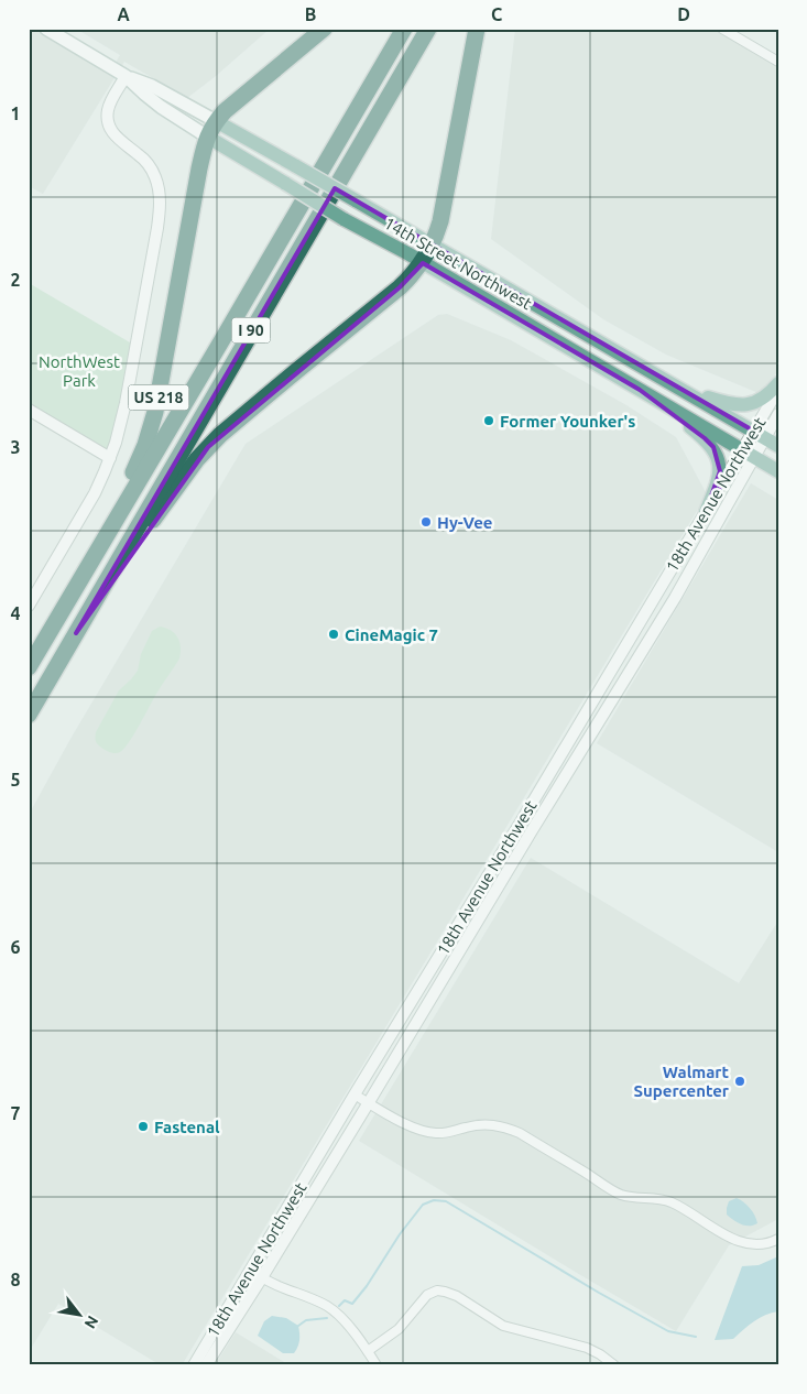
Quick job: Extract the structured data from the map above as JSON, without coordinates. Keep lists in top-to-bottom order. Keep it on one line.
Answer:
{"streets":{"highway":["I 90","US 218"],"main road":["14th Street Northwest"],"street":["18th Avenue Northwest"]},"crossings":[["14th Street Northwest","US 218"],["14th Street Northwest","18th Avenue Northwest"],["I 90","US 218"]],"parks":["NorthWest Park"],"places":["Former Younker's","Hy-Vee","CineMagic 7","Walmart Supercenter","Fastenal"],"north":"bottom right","grid":{"columns":["A","B","C","D"],"rows":["1","2","3","4","5","6","7","8"]}}
